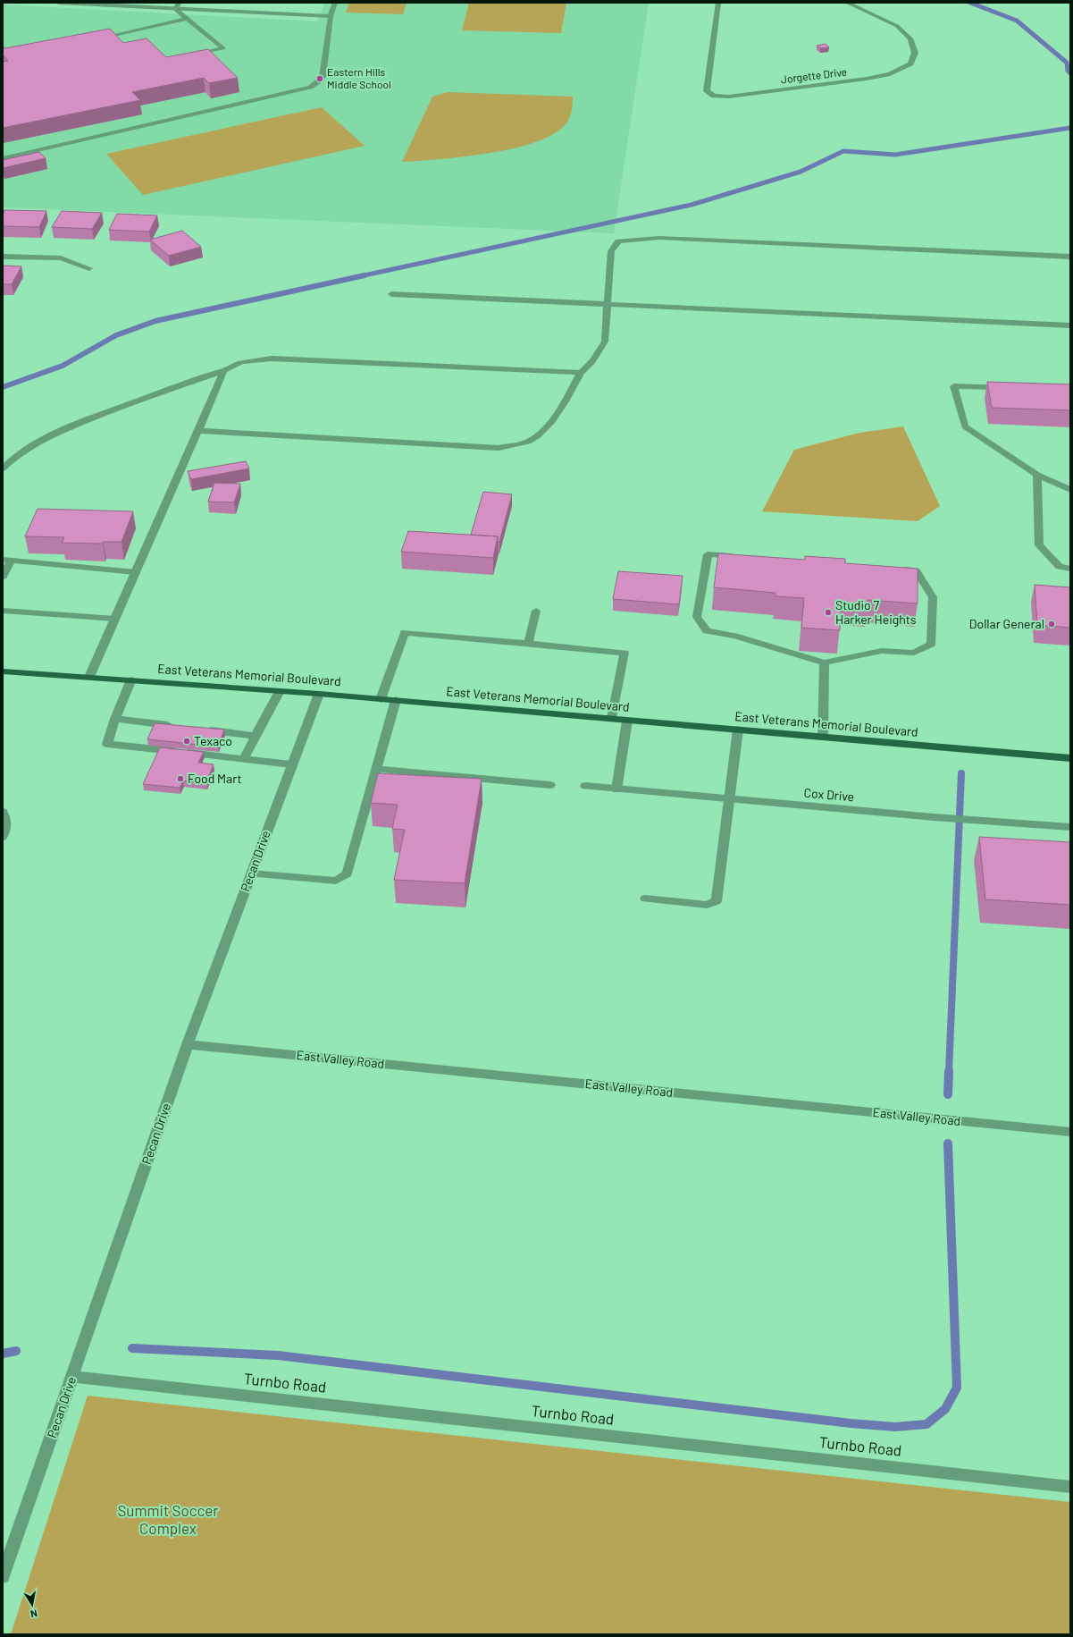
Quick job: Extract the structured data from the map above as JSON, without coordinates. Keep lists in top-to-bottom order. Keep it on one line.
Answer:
{"streets":{"main road":["East Veterans Memorial Boulevard"],"street":["Jorgette Drive","Cox Drive","Pecan Drive","East Valley Road","Turnbo Road"]},"crossings":[["East Veterans Memorial Boulevard","Pecan Drive"],["Pecan Drive","East Valley Road"],["Pecan Drive","Turnbo Road"]],"parks":["Summit Soccer Complex"],"places":["Eastern Hills Middle School","Studio 7 Harker Heights","Dollar General","Texaco","Food Mart"],"north":"bottom"}
